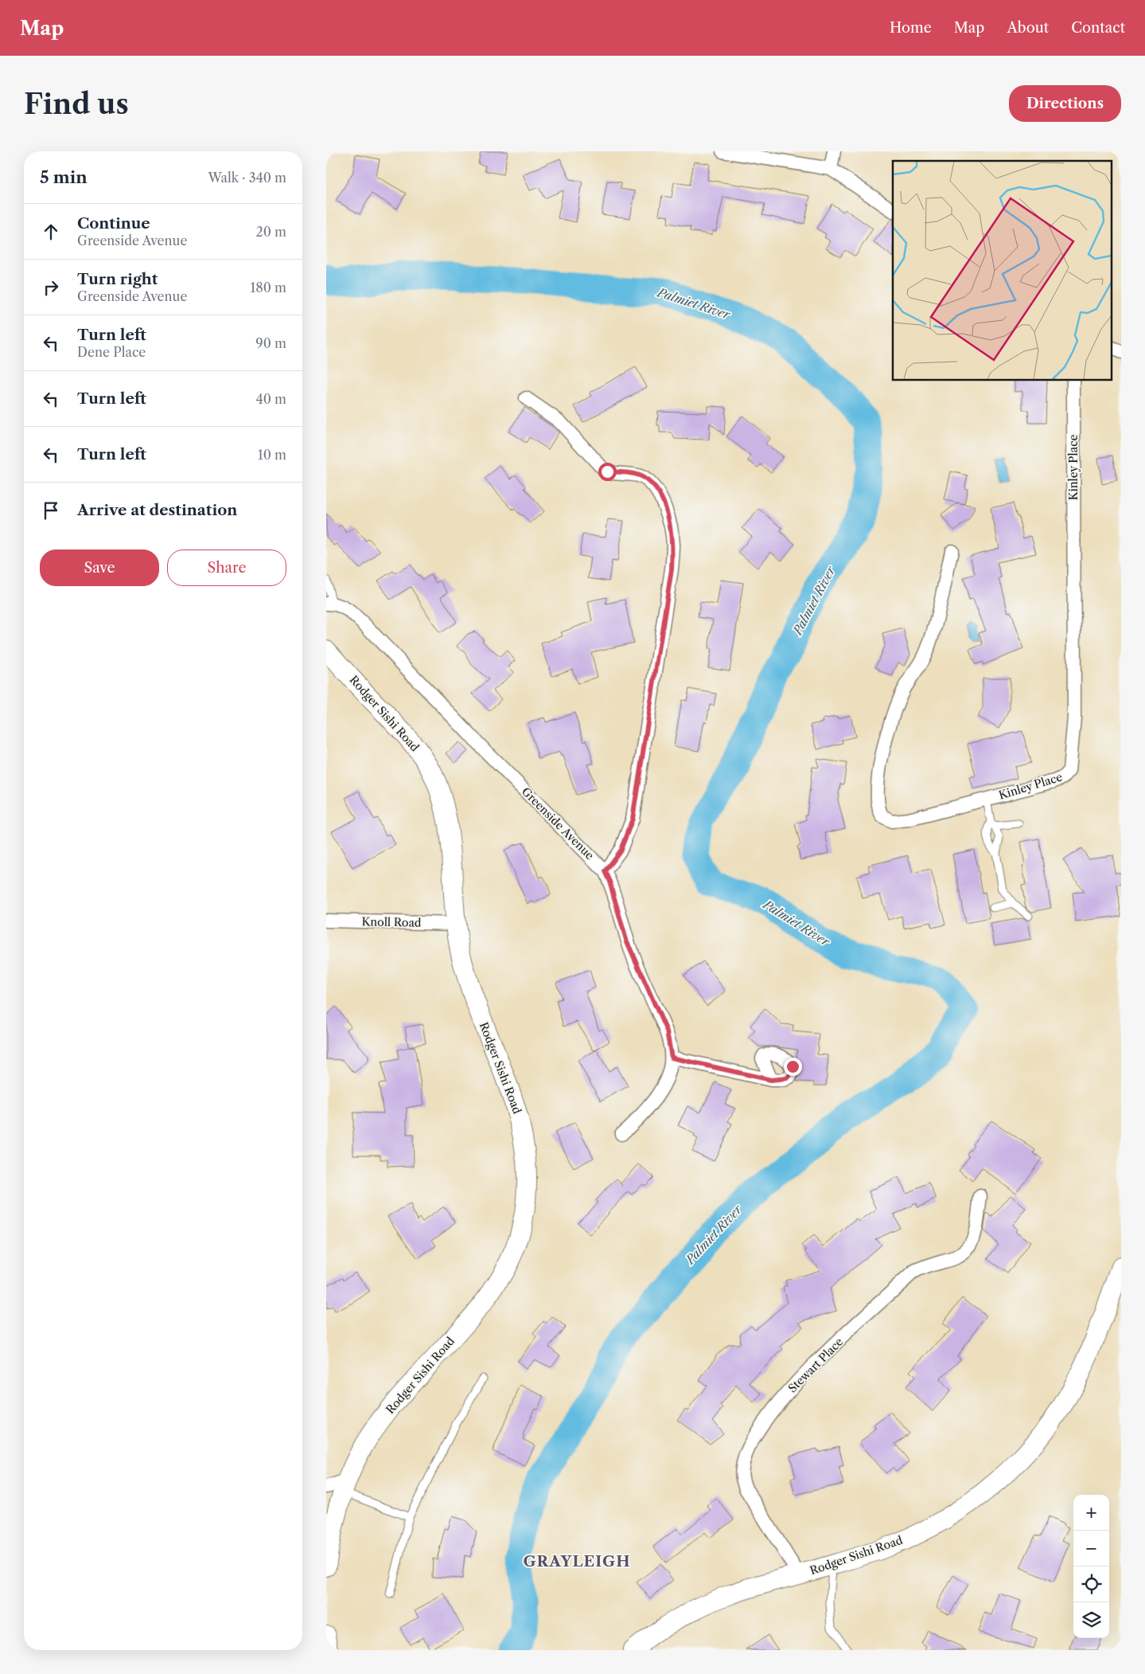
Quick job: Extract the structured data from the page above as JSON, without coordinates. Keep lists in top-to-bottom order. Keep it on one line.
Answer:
{"streets":{"main road":["Rodger Sishi Road"],"street":["Kinley Place","Greenside Avenue","Knoll Road","Stewart Place"]},"crossings":[["Rodger Sishi Road","Knoll Road"],["Rodger Sishi Road","Stewart Place"]],"districts":["GRAYLEIGH"],"water":["Palmiet River"],"page":{"header":"Map","nav":["Home","Map","About","Contact"],"buttons":["Directions",["Save","Share"]],"title":"Find us","heading":["5 min","Walk · 340 m"],"list":[["Continue","Greenside Avenue","20 m"],["Turn right","Greenside Avenue","180 m"],["Turn left","Dene Place","90 m"],["Turn left","40 m"],["Turn left","10 m"],"Arrive at destination"],"map_buttons":["+","−"]}}
